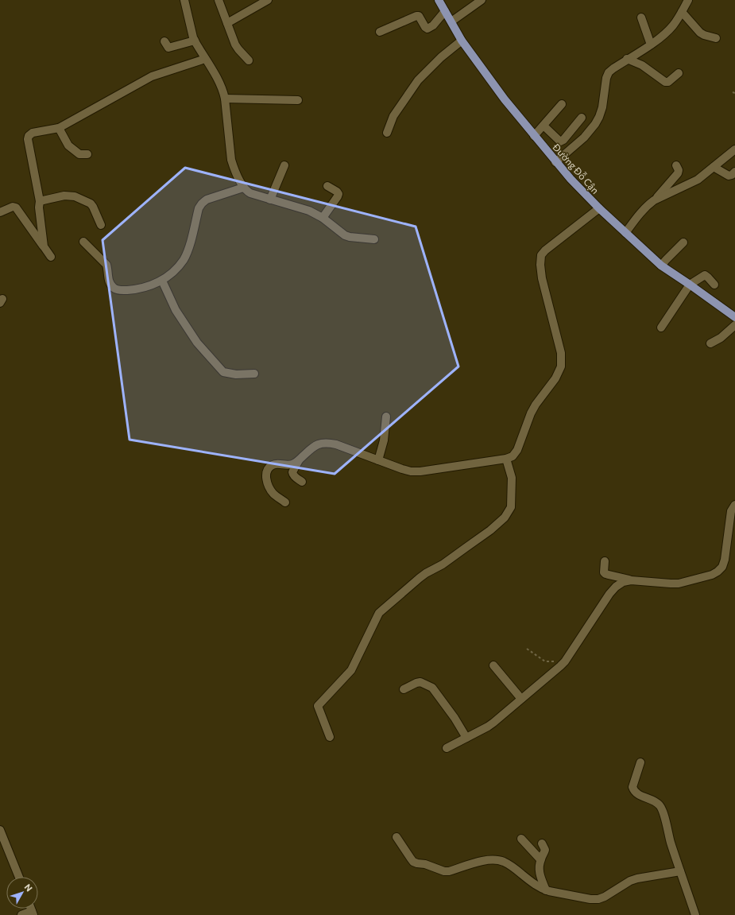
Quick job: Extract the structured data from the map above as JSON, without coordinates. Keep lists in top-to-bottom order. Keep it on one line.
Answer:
{"streets":{"main road":["Đường Đỗ Cận"]},"north":"top right"}
